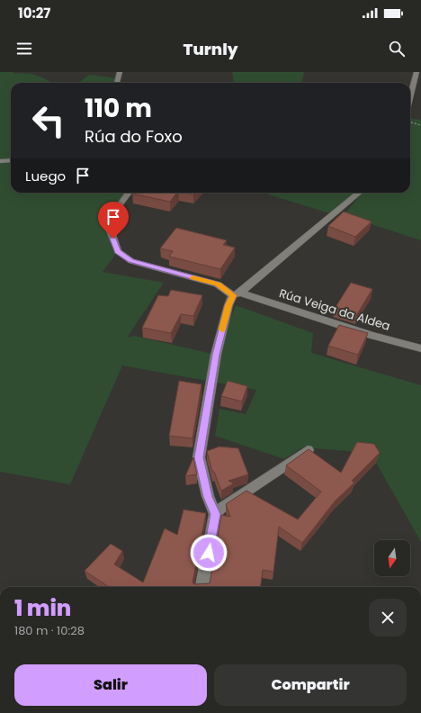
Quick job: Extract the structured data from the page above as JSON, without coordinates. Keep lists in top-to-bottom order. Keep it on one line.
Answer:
{"streets":{"street":["Rúa Veiga da Aldea"]},"north":"bottom","page":{"status":"10:27","header":"Turnly","turn":["110 m","Rúa do Foxo"],"then":"Luego","heading":["1 min","180 m · 10:28"],"buttons":["Salir","Compartir"]}}
